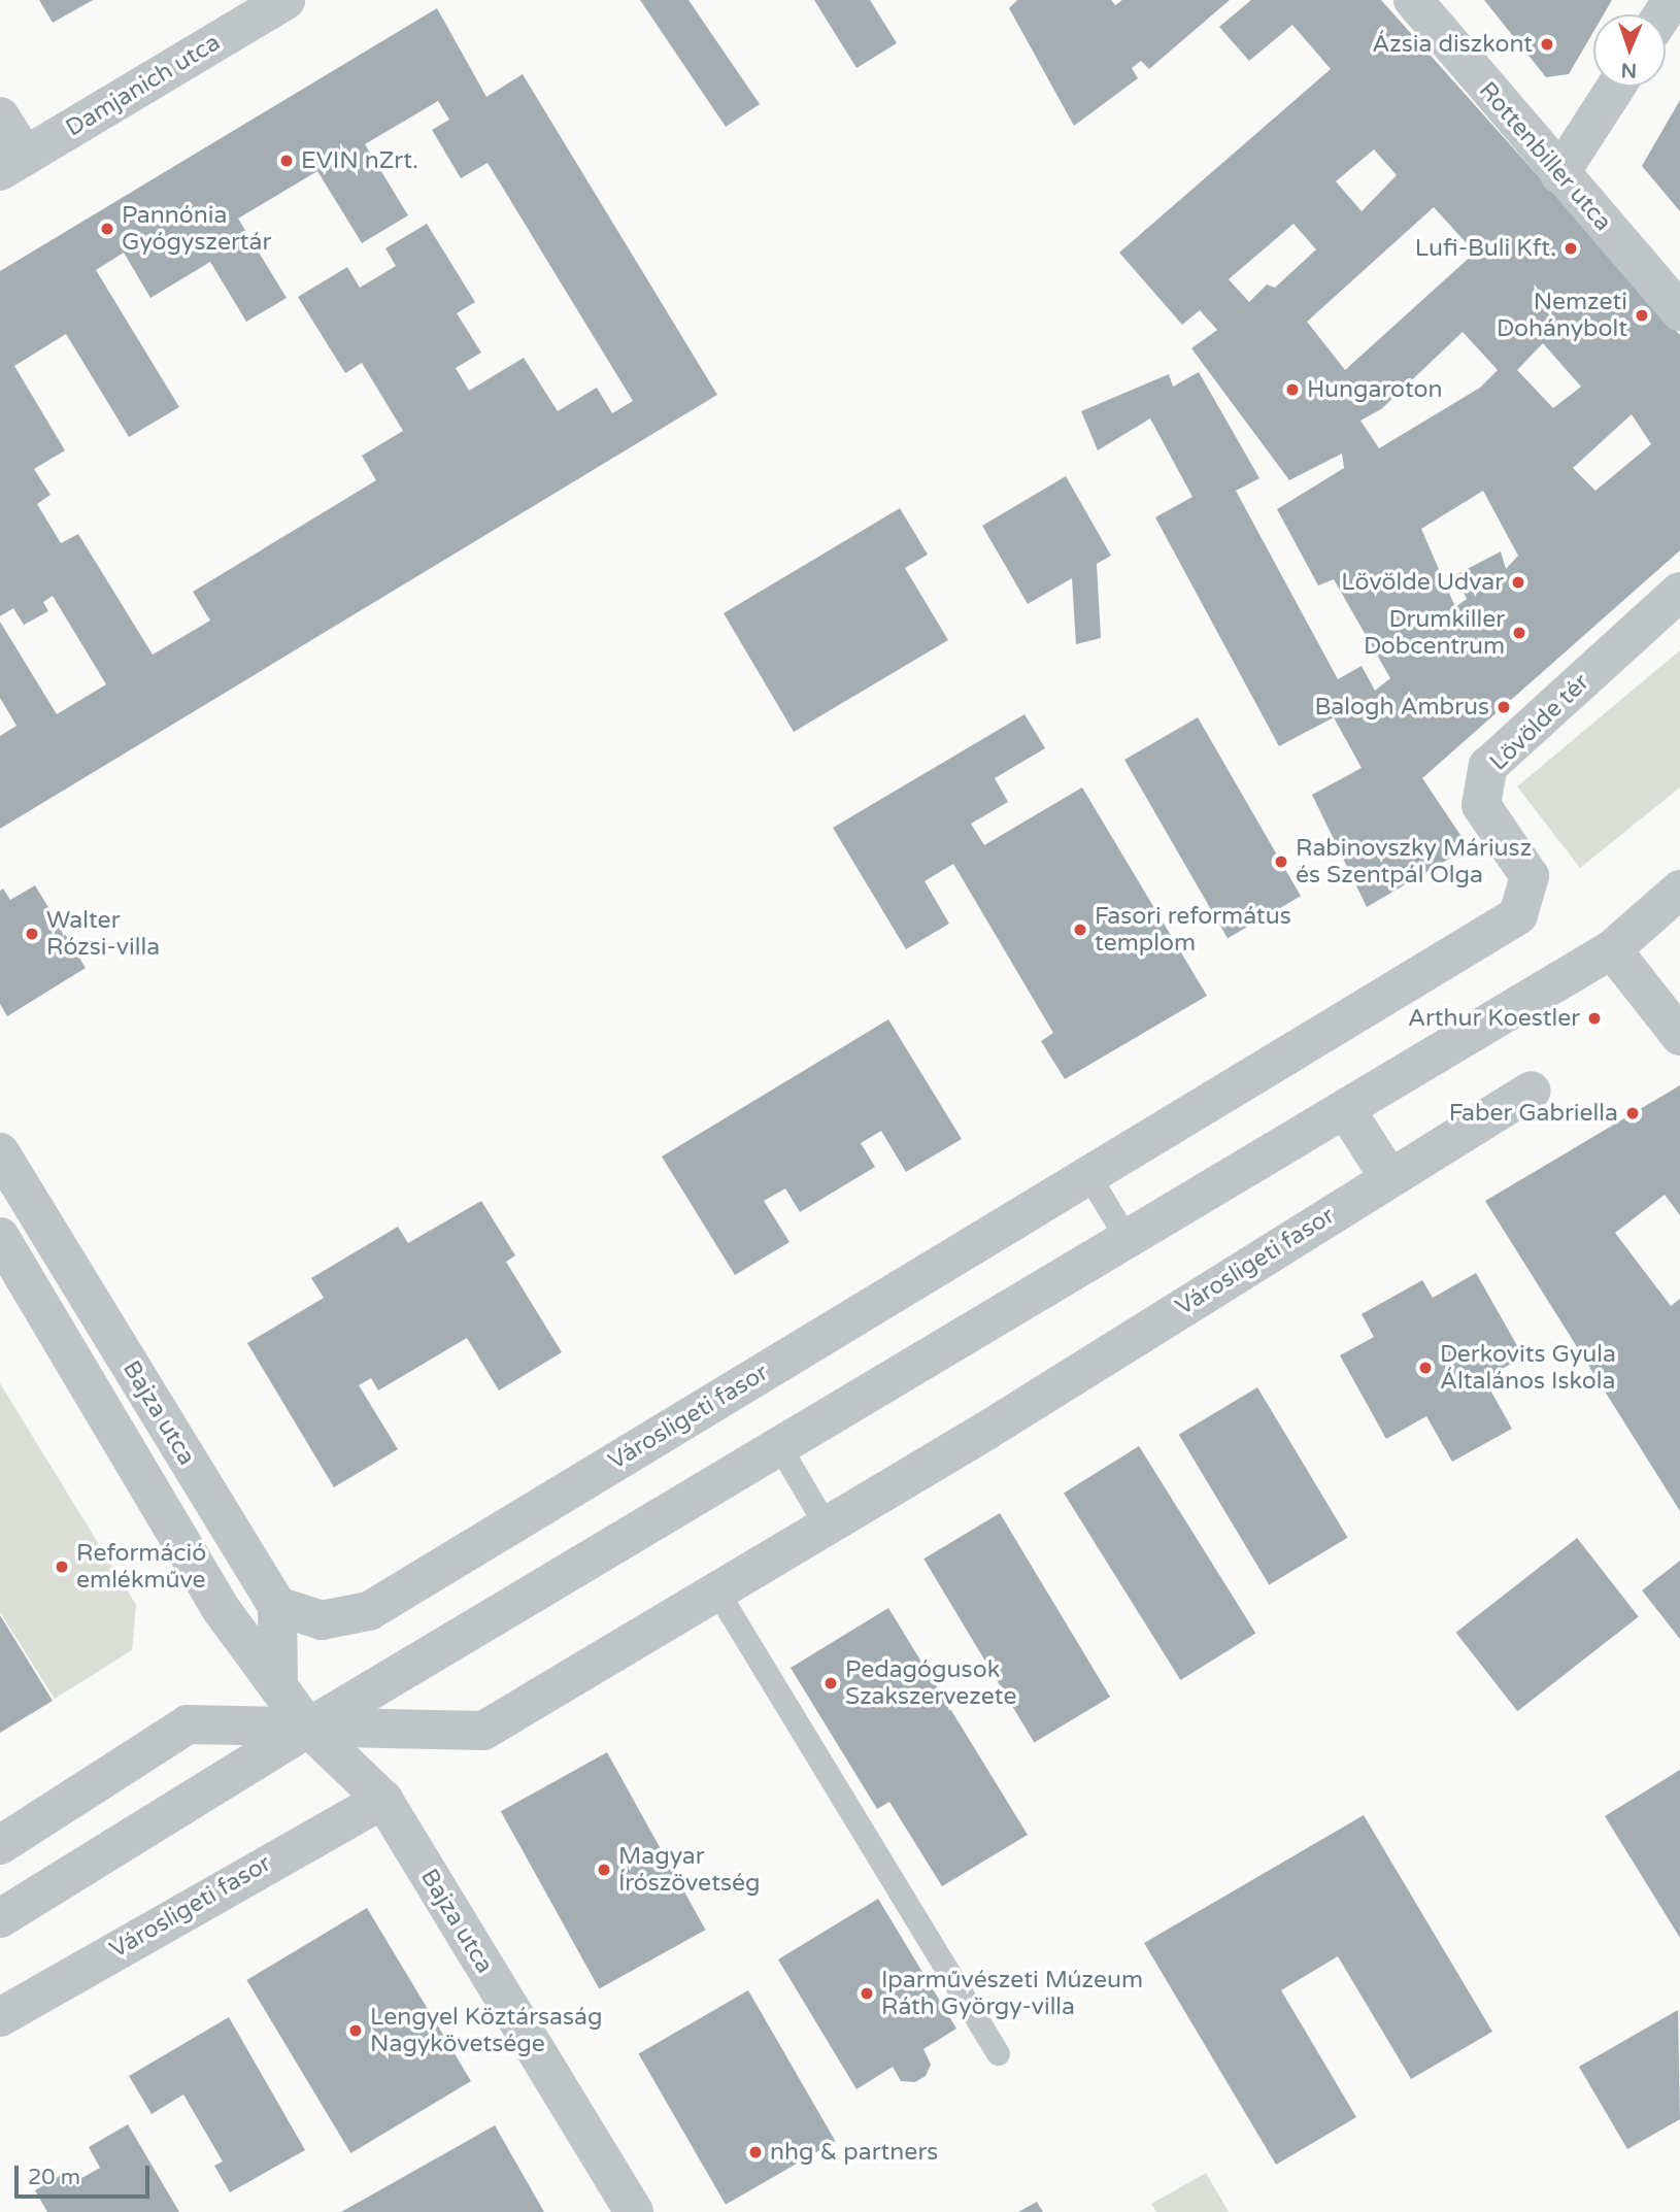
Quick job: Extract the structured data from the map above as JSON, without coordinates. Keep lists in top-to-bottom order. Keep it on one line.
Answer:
{"streets":{"street":["Damjanich utca","Rottenbiller utca","Lövölde tér","Városligeti fasor","Bajza utca"]},"crossings":[["Lövölde tér","Városligeti fasor"],["Városligeti fasor","Bajza utca"]],"places":["Ázsia diszkont","EVIN nZrt.","Pannónia Gyógyszertár","Lufi-Buli Kft.","Nemzeti Dohánybolt","Hungaroton","Lövölde Udvar","Drumkiller Dobcentrum","Balogh Ambrus","Rabinovszky Máriusz és Szentpál Olga","Fasori református templom","Walter Rózsi-villa","Arthur Koestler","Faber Gabriella","Derkovits Gyula Általános Iskola","Reformáció emlékműve","Pedagógusok Szakszervezete","Magyar Írószövetség","Iparművészeti Múzeum Ráth György-villa","Lengyel Köztársaság Nagykövetsége","nhg & partners"],"scale_bar":"20 m","north":"bottom"}
